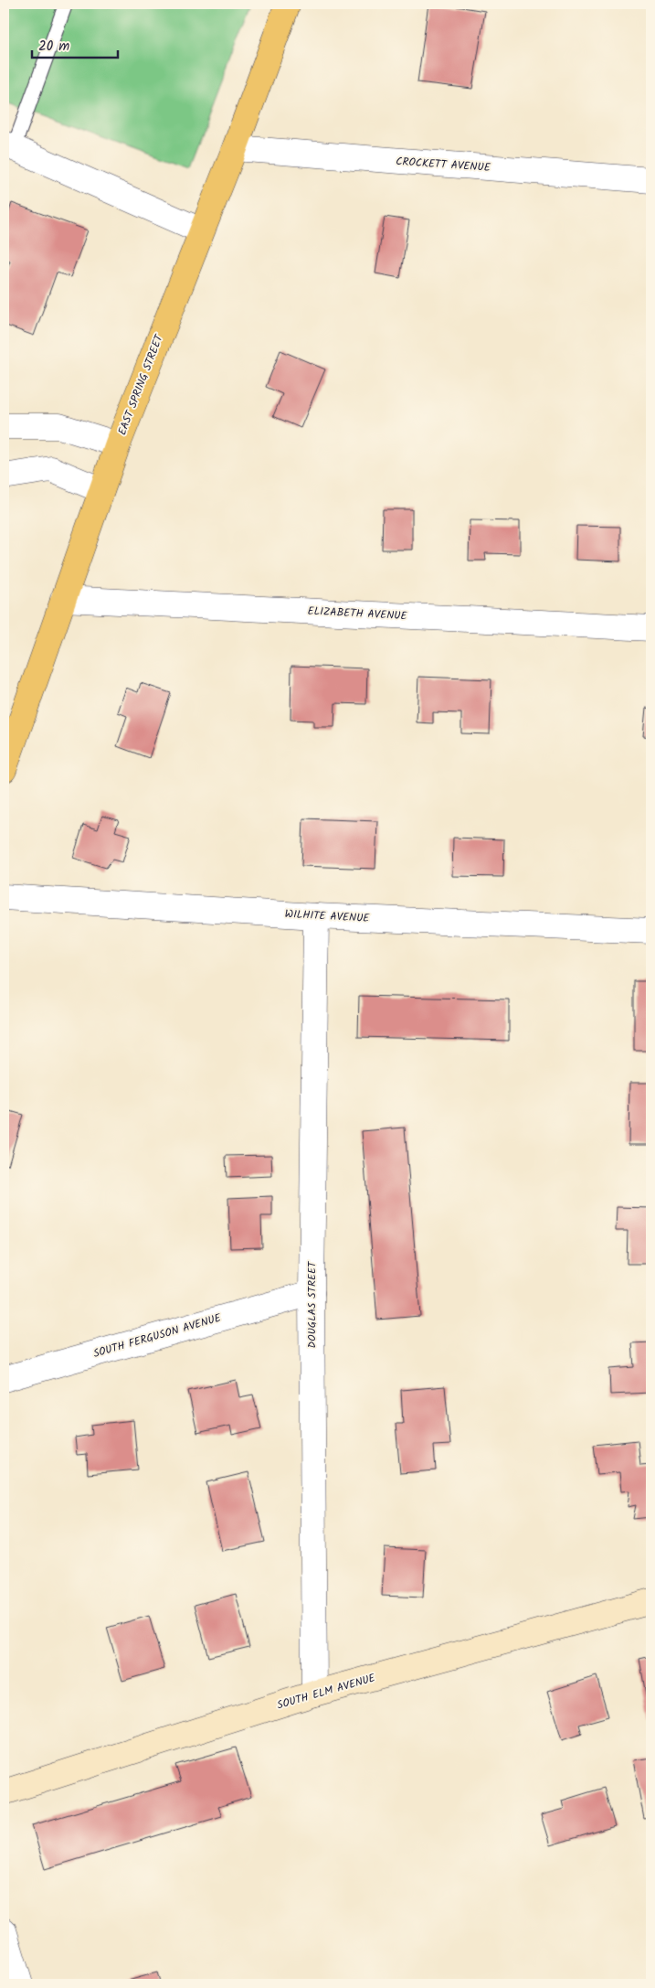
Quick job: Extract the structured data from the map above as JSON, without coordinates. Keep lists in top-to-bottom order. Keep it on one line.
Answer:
{"streets":{"main road":["EAST SPRING STREET"],"street":["CROCKETT AVENUE","ELIZABETH AVENUE","WILHITE AVENUE","DOUGLAS STREET","SOUTH FERGUSON AVENUE","SOUTH ELM AVENUE"]},"crossings":[["CROCKETT AVENUE","EAST SPRING STREET"],["EAST SPRING STREET","ELIZABETH AVENUE"],["WILHITE AVENUE","DOUGLAS STREET"],["DOUGLAS STREET","SOUTH FERGUSON AVENUE"],["DOUGLAS STREET","SOUTH ELM AVENUE"]],"scale_bar":"20 m"}
